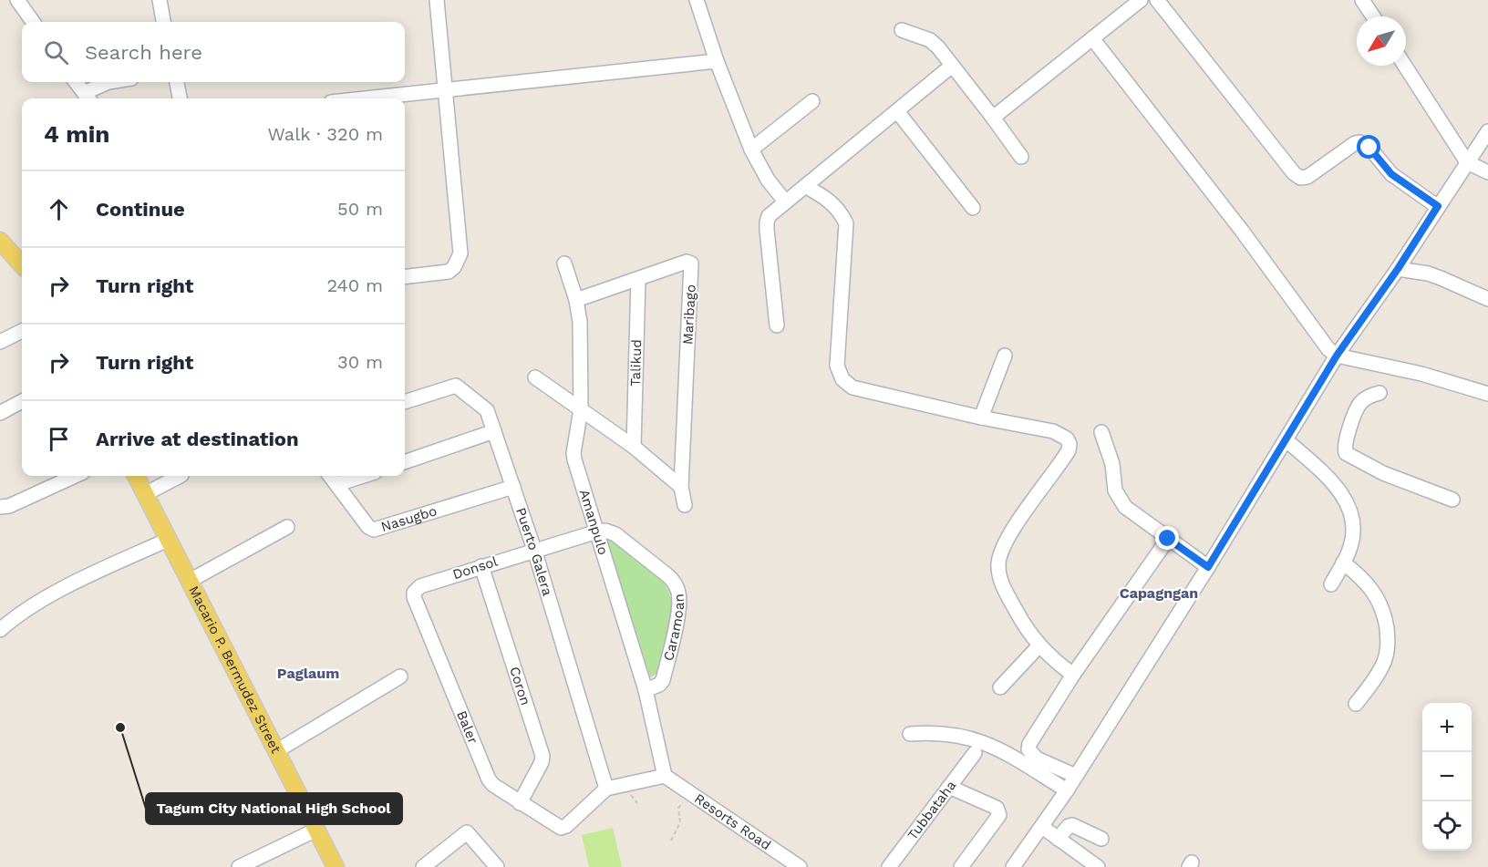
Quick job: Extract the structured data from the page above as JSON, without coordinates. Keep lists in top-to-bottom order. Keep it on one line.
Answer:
{"streets":{"main road":["Macario P. Bermudez Street"],"street":["Maribago","Talikud","Nasugbo","Amanpulo","Puerto Galera","Donsol","Caramoan","Coron","Baler","Tubbataha","Resorts Road"]},"crossings":[["Maribago","Talikud"],["Maribago","Amanpulo"],["Nasugbo","Puerto Galera"],["Amanpulo","Donsol"],["Amanpulo","Caramoan"],["Amanpulo","Resorts Road"],["Puerto Galera","Donsol"],["Puerto Galera","Baler"],["Donsol","Caramoan"],["Donsol","Coron"],["Donsol","Baler"],["Coron","Baler"]],"districts":["Capagngan","Paglaum"],"places":["Tagum City National High School"],"north":"bottom left","page":{"search":"Search here","heading":["4 min","Walk · 320 m"],"list":[["Continue","50 m"],["Turn right","240 m"],["Turn right","30 m"],"Arrive at destination"],"map_buttons":["+","−"]}}
